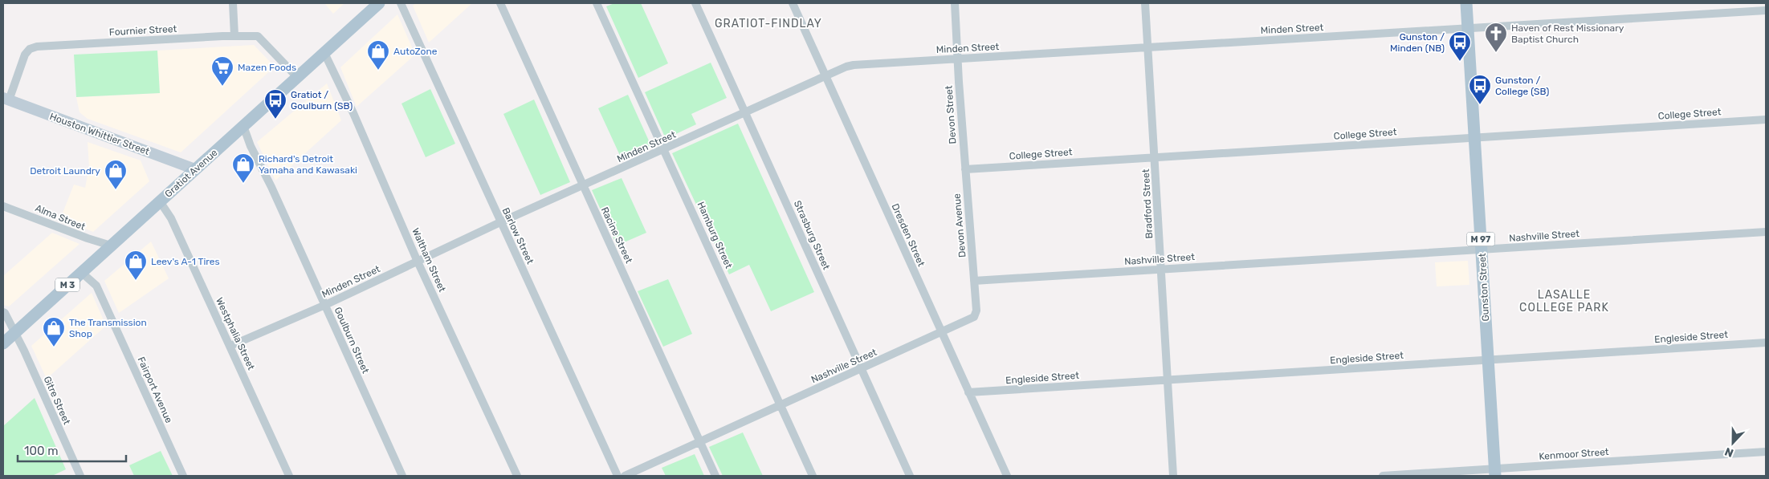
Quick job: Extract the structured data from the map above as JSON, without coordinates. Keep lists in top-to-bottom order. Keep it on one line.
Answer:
{"streets":{"main road":["Gratiot Avenue","M 97","M 3","Gunston Street"],"street":["Minden Street","Fournier Street","College Street","Devon Street","Houston Whittier Street","Bradford Street","Alma Street","Devon Avenue","Racine Street","Hamburg Street","Strasburg Street","Dresden Street","Barlow Street","Nashville Street","Waltham Street","Westphalia Street","Engleside Street","Goulburn Street","Fairport Avenue","Gitre Street","Kenmoor Street"]},"crossings":[["Minden Street","Devon Street"],["Minden Street","Bradford Street"],["Minden Street","Racine Street"],["Minden Street","Hamburg Street"],["Minden Street","Strasburg Street"],["Minden Street","Dresden Street"],["Minden Street","Barlow Street"],["Minden Street","Waltham Street"],["Minden Street","Gunston Street"],["Minden Street","Westphalia Street"],["Minden Street","Goulburn Street"],["Fournier Street","Houston Whittier Street"],["Fournier Street","Gratiot Avenue"],["College Street","Devon Street"],["College Street","Bradford Street"],["College Street","Devon Avenue"],["College Street","Gunston Street"],["Devon Street","Devon Avenue"],["Houston Whittier Street","Gratiot Avenue"],["Gratiot Avenue","Alma Street"],["Gratiot Avenue","Waltham Street"],["Gratiot Avenue","Westphalia Street"],["Gratiot Avenue","Goulburn Street"],["Gratiot Avenue","Fairport Avenue"],["Gratiot Avenue","Gitre Street"],["Bradford Street","Nashville Street"],["Bradford Street","Engleside Street"],["Devon Avenue","Nashville Street"],["Racine Street","Nashville Street"],["Hamburg Street","Nashville Street"],["Strasburg Street","Nashville Street"],["Dresden Street","Nashville Street"],["Dresden Street","Engleside Street"],["Nashville Street","Gunston Street"],["Gunston Street","Engleside Street"],["Gunston Street","Kenmoor Street"]],"districts":["GRATIOT-FINDLAY","LASALLE COLLEGE PARK"],"places":{"church":["Haven of Rest Missionary Baptist Church"],"bus stop":["Gunston / Minden (NB)","Gunston / College (SB)","Gratiot / Goulburn (SB)"],"shop":["AutoZone","Richard's Detroit Yamaha and Kawasaki","Detroit Laundry","Leev's A-1 Tires","The Transmission Shop"],"supermarket":["Mazen Foods"]},"scale_bar":"100 m","north":"bottom"}
